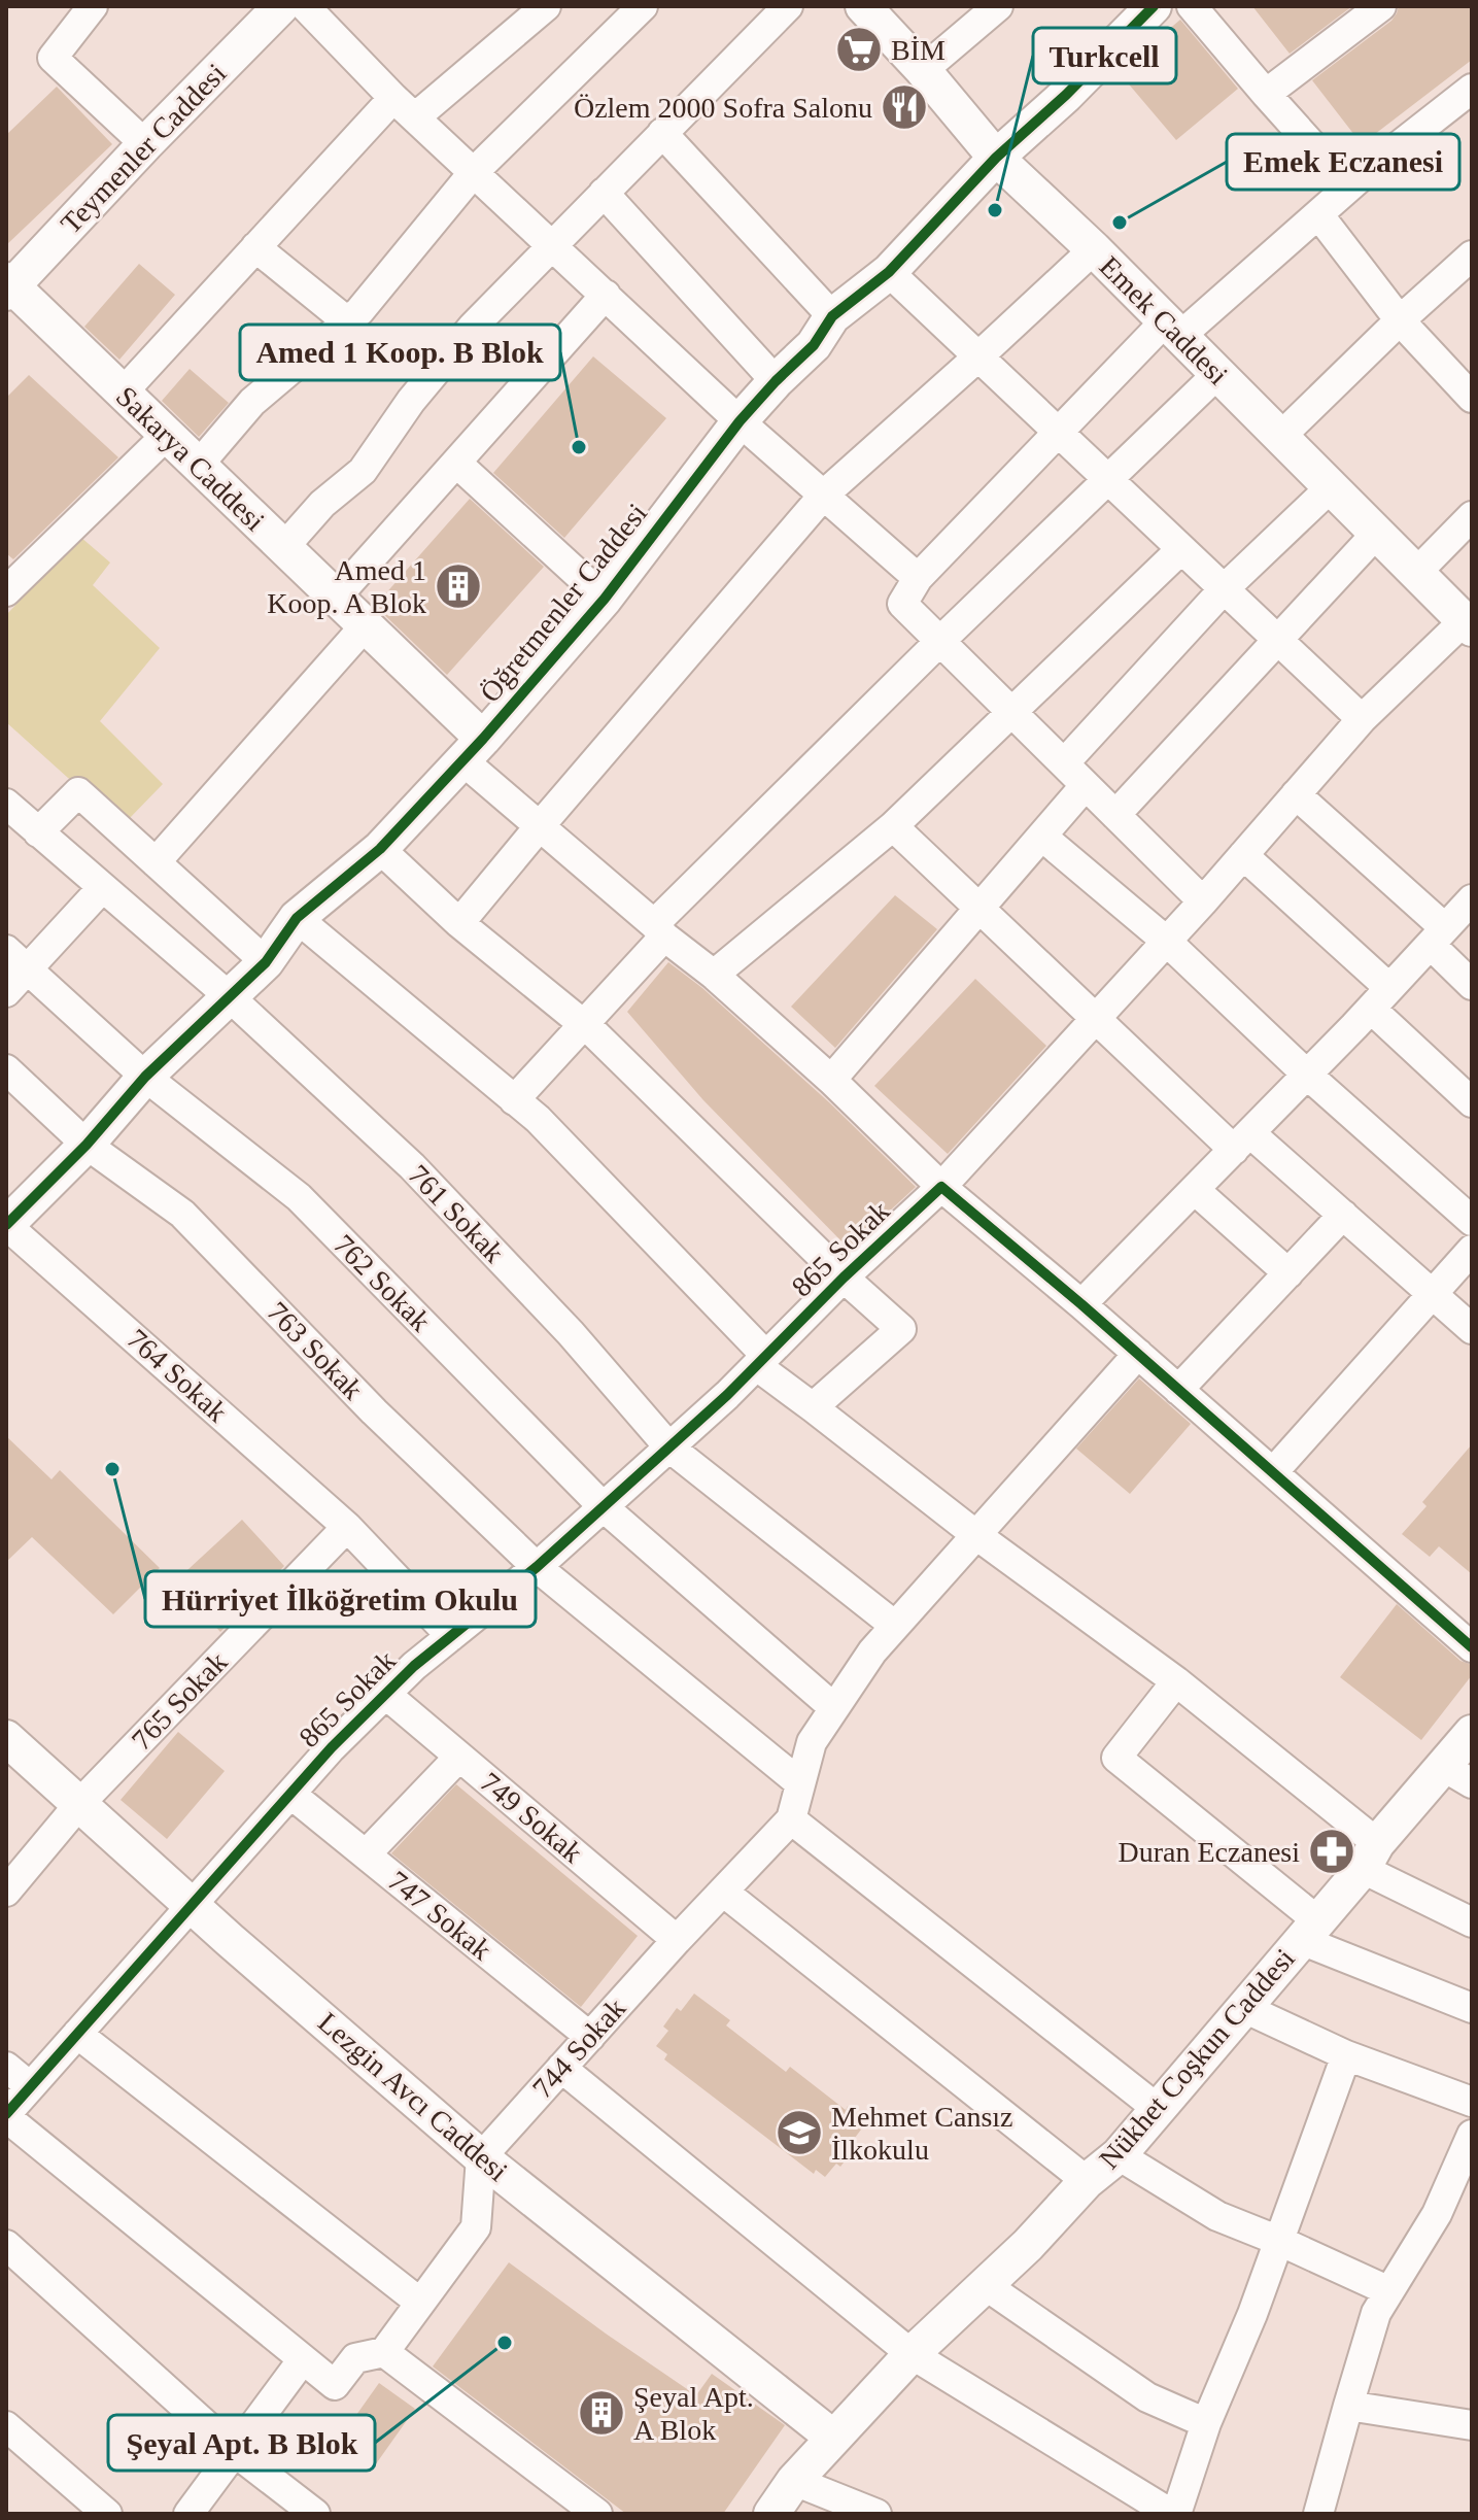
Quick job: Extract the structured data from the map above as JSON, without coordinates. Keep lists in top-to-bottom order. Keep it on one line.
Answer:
{"streets":{"street":["Teymenler Caddesi","Emek Caddesi","Sakarya Caddesi","Öğretmenler Caddesi","761 Sokak","865 Sokak","762 Sokak","763 Sokak","764 Sokak","765 Sokak","749 Sokak","747 Sokak","744 Sokak","Nükhet Coşkun Caddesi","Lezgin Avcı Caddesi"]},"crossings":[["Teymenler Caddesi","Sakarya Caddesi"],["Emek Caddesi","Öğretmenler Caddesi"],["Emek Caddesi","865 Sokak"],["Sakarya Caddesi","Öğretmenler Caddesi"],["Öğretmenler Caddesi","761 Sokak"],["Öğretmenler Caddesi","762 Sokak"],["Öğretmenler Caddesi","763 Sokak"],["Öğretmenler Caddesi","764 Sokak"],["761 Sokak","865 Sokak"],["865 Sokak","762 Sokak"],["865 Sokak","763 Sokak"],["865 Sokak","749 Sokak"],["865 Sokak","747 Sokak"],["865 Sokak","Lezgin Avcı Caddesi"],["764 Sokak","765 Sokak"],["765 Sokak","Lezgin Avcı Caddesi"],["749 Sokak","744 Sokak"],["747 Sokak","744 Sokak"],["744 Sokak","Lezgin Avcı Caddesi"],["Nükhet Coşkun Caddesi","Lezgin Avcı Caddesi"]],"places":{"supermarket":["BİM"],"restaurant":["Özlem 2000 Sofra Salonu"],"other":["Turkcell","Emek Eczanesi","Amed 1 Koop. B Blok","Hürriyet İlköğretim Okulu","Şeyal Apt. B Blok"],"building":["Amed 1 Koop. A Blok","Şeyal Apt. A Blok"],"pharmacy":["Duran Eczanesi"],"school or university":["Mehmet Cansız İlkokulu"]}}
